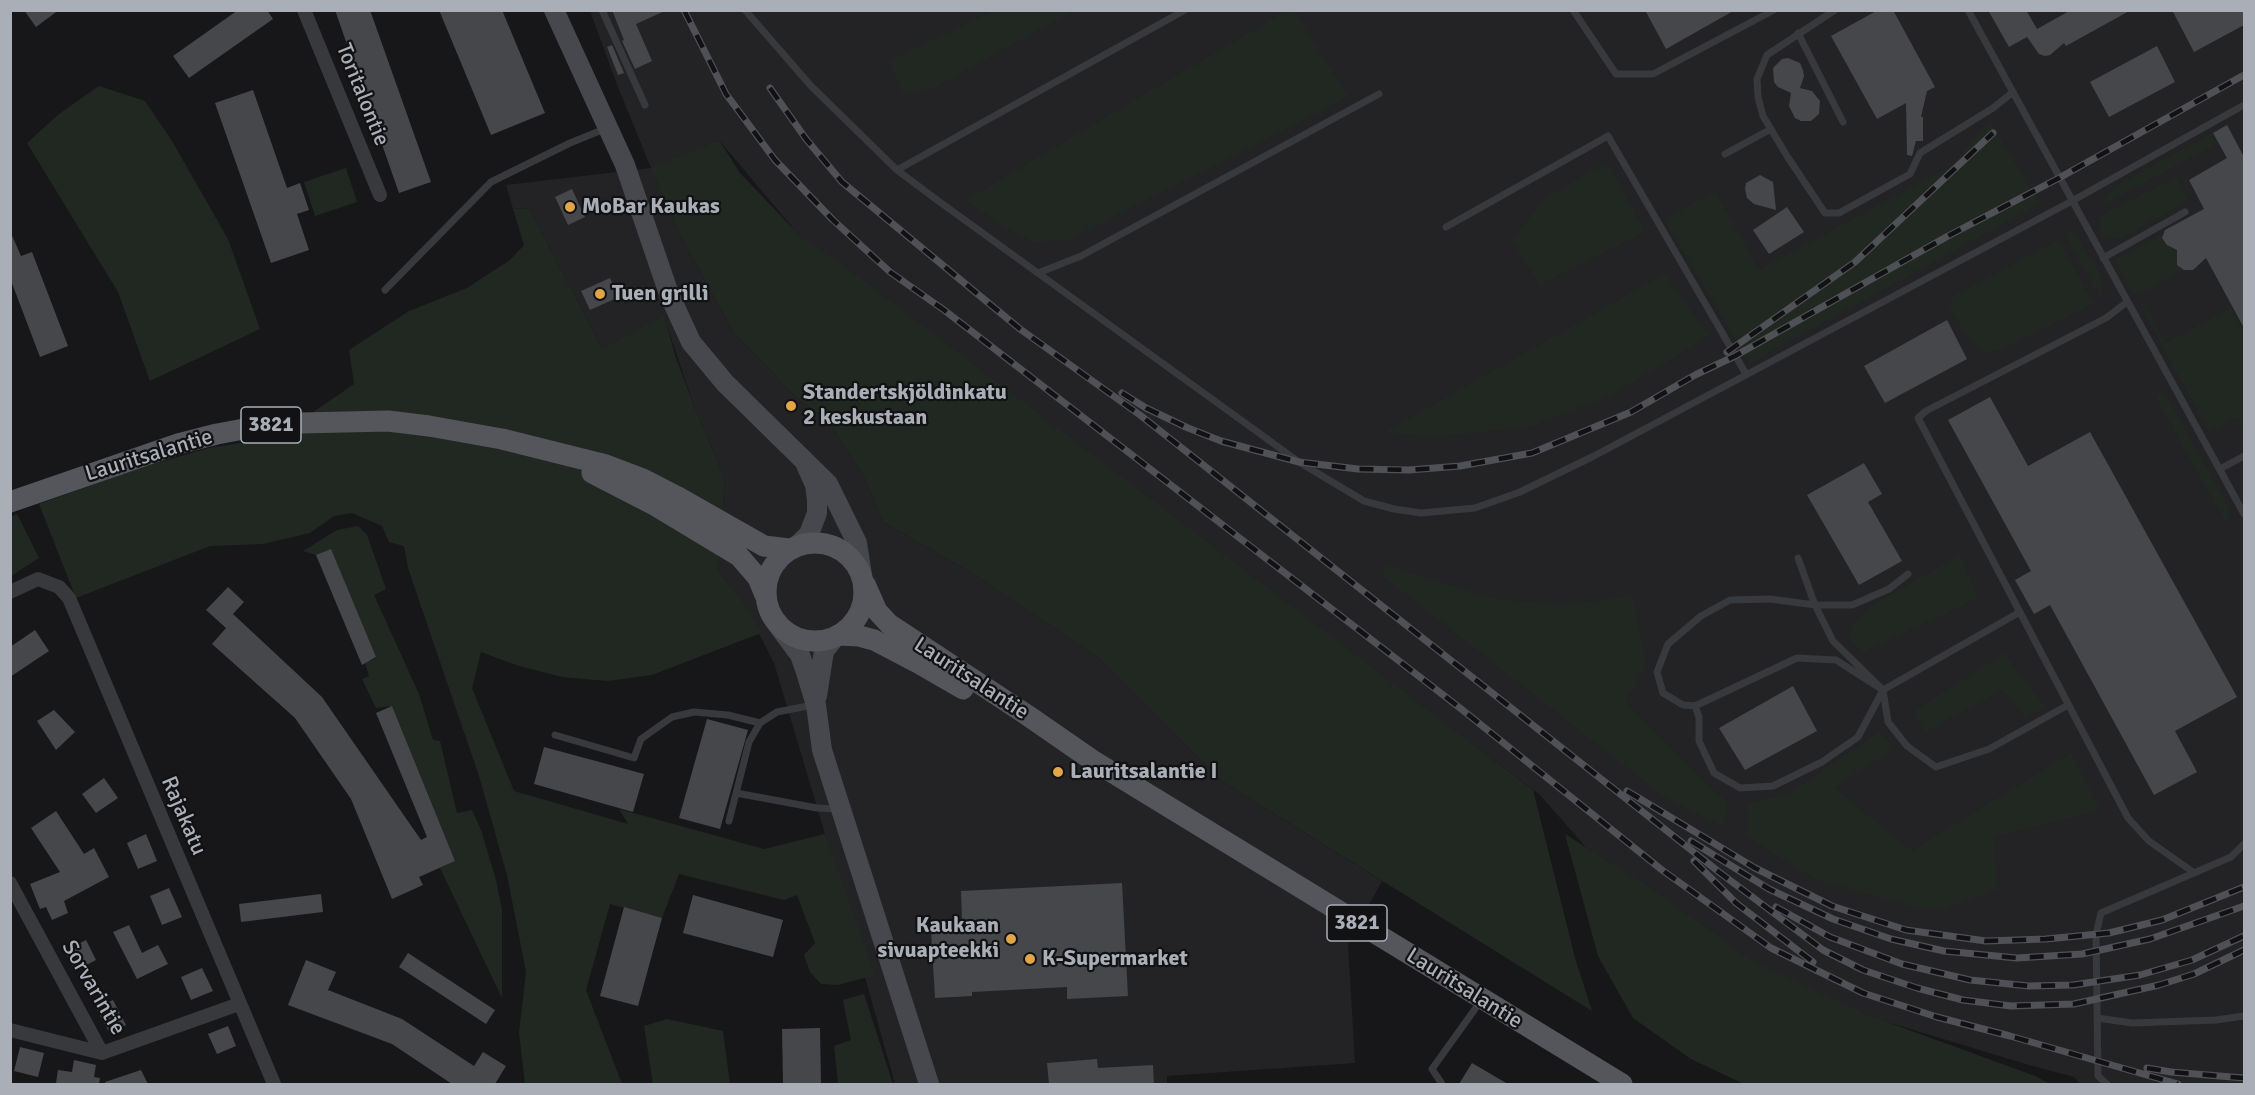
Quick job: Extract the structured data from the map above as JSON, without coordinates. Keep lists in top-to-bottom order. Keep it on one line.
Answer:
{"streets":{"main road":["3821","Lauritsalantie"],"street":["Toritalontie","Rajakatu","Sorvarintie"]},"crossings":[["Rajakatu","Sorvarintie"]],"places":["MoBar Kaukas","Tuen grilli","Standertskjöldinkatu 2 keskustaan","Lauritsalantie I","Kaukaan sivuapteekki","K-Supermarket"]}
